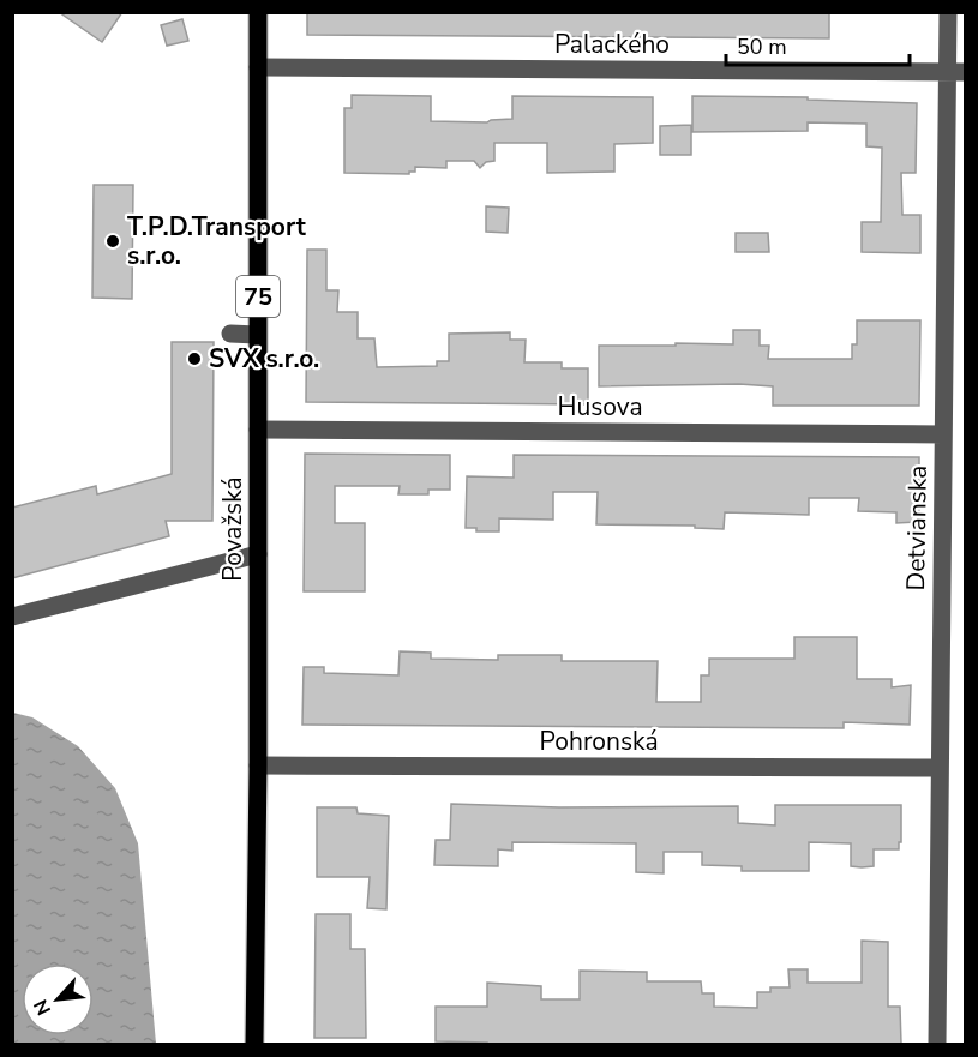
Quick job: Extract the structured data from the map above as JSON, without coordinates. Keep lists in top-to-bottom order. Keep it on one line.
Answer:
{"streets":{"main road":["75","Považská"],"street":["Palackého","Husova","Detvianska","Pohronská"]},"crossings":[["Palackého","Detvianska"],["Palackého","Považská"],["Husova","Detvianska"],["Husova","Považská"],["Detvianska","Pohronská"],["Považská","Pohronská"]],"places":["T.P.D.Transport s.r.o.","SVX s.r.o."],"scale_bar":"50 m","north":"bottom left"}
